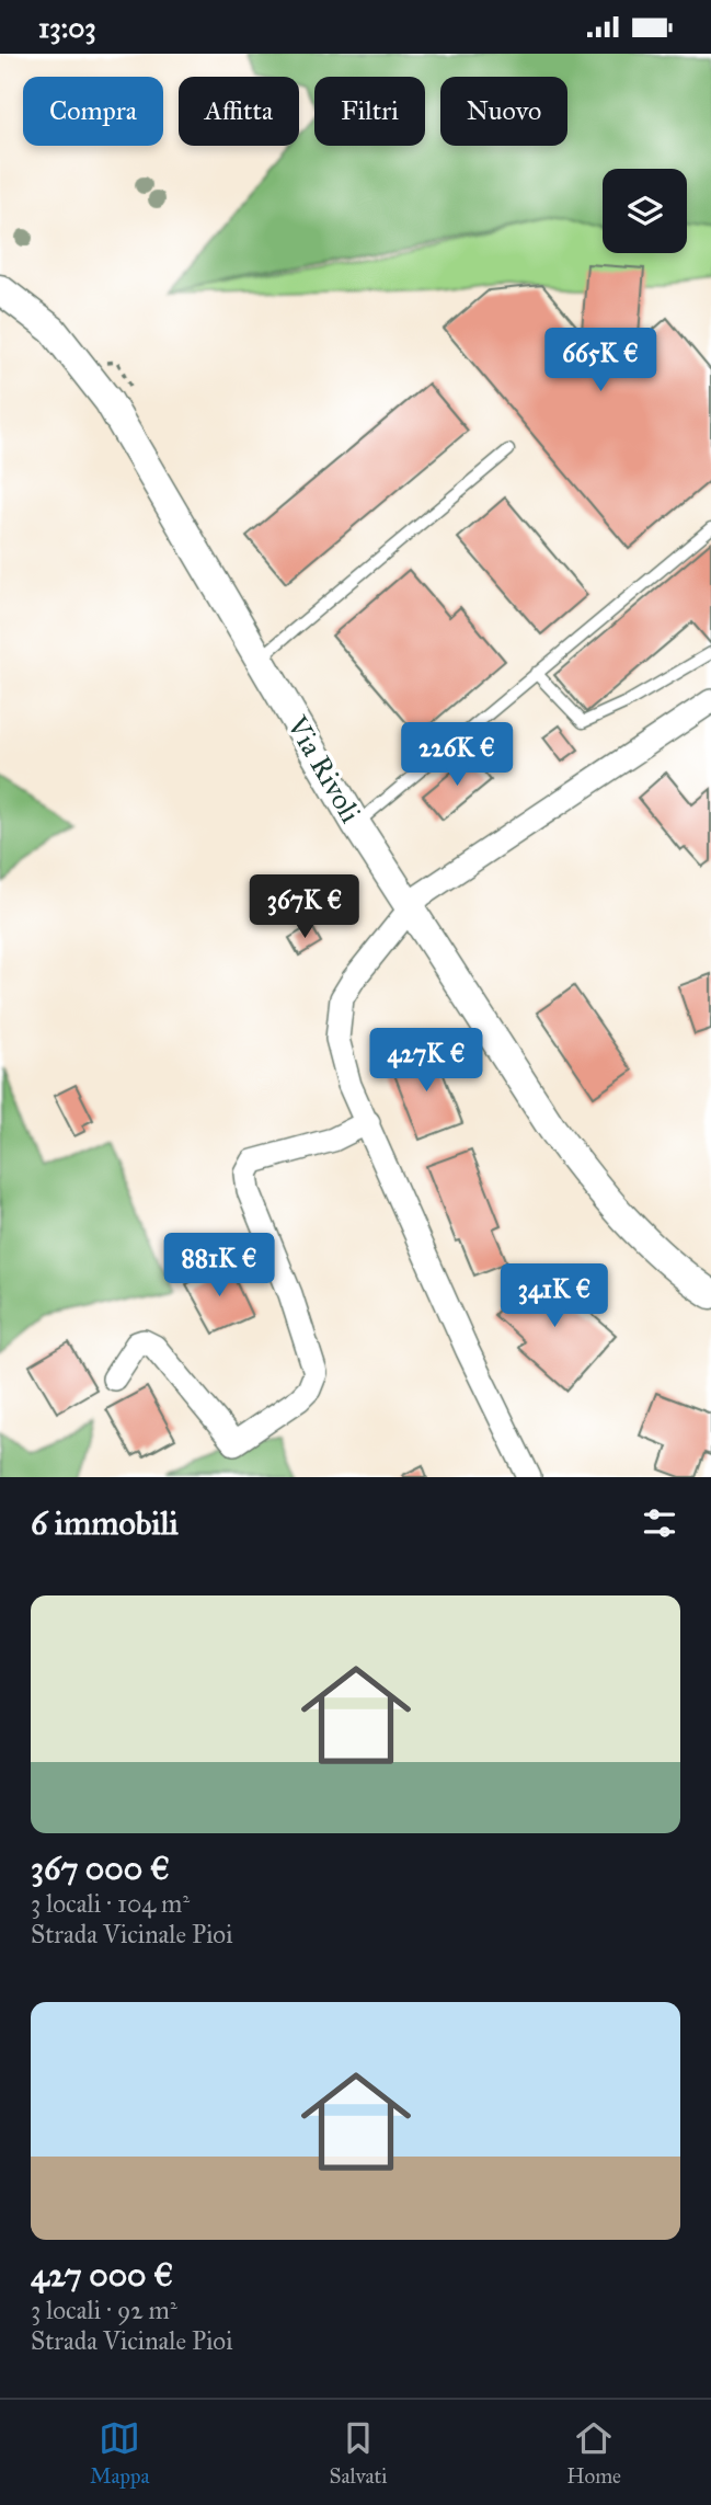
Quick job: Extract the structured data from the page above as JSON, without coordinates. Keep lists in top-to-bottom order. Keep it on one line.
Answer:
{"streets":{"street":["Via Rivoli"]},"page":{"status":"13:03","chip":["Compra","Affitta","Filtri","Nuovo"],"price":["665K €","226K €","367K €","427K €","881K €","341K €"],"heading":"6 immobili","list":[{"name":"367 000 €","note":"3 locali · 104 m² · Strada Vicinale Pioi"},{"name":"427 000 €","note":"3 locali · 92 m² · Strada Vicinale Pioi"}],"tabs":["Mappa","Salvati","Home"]}}
